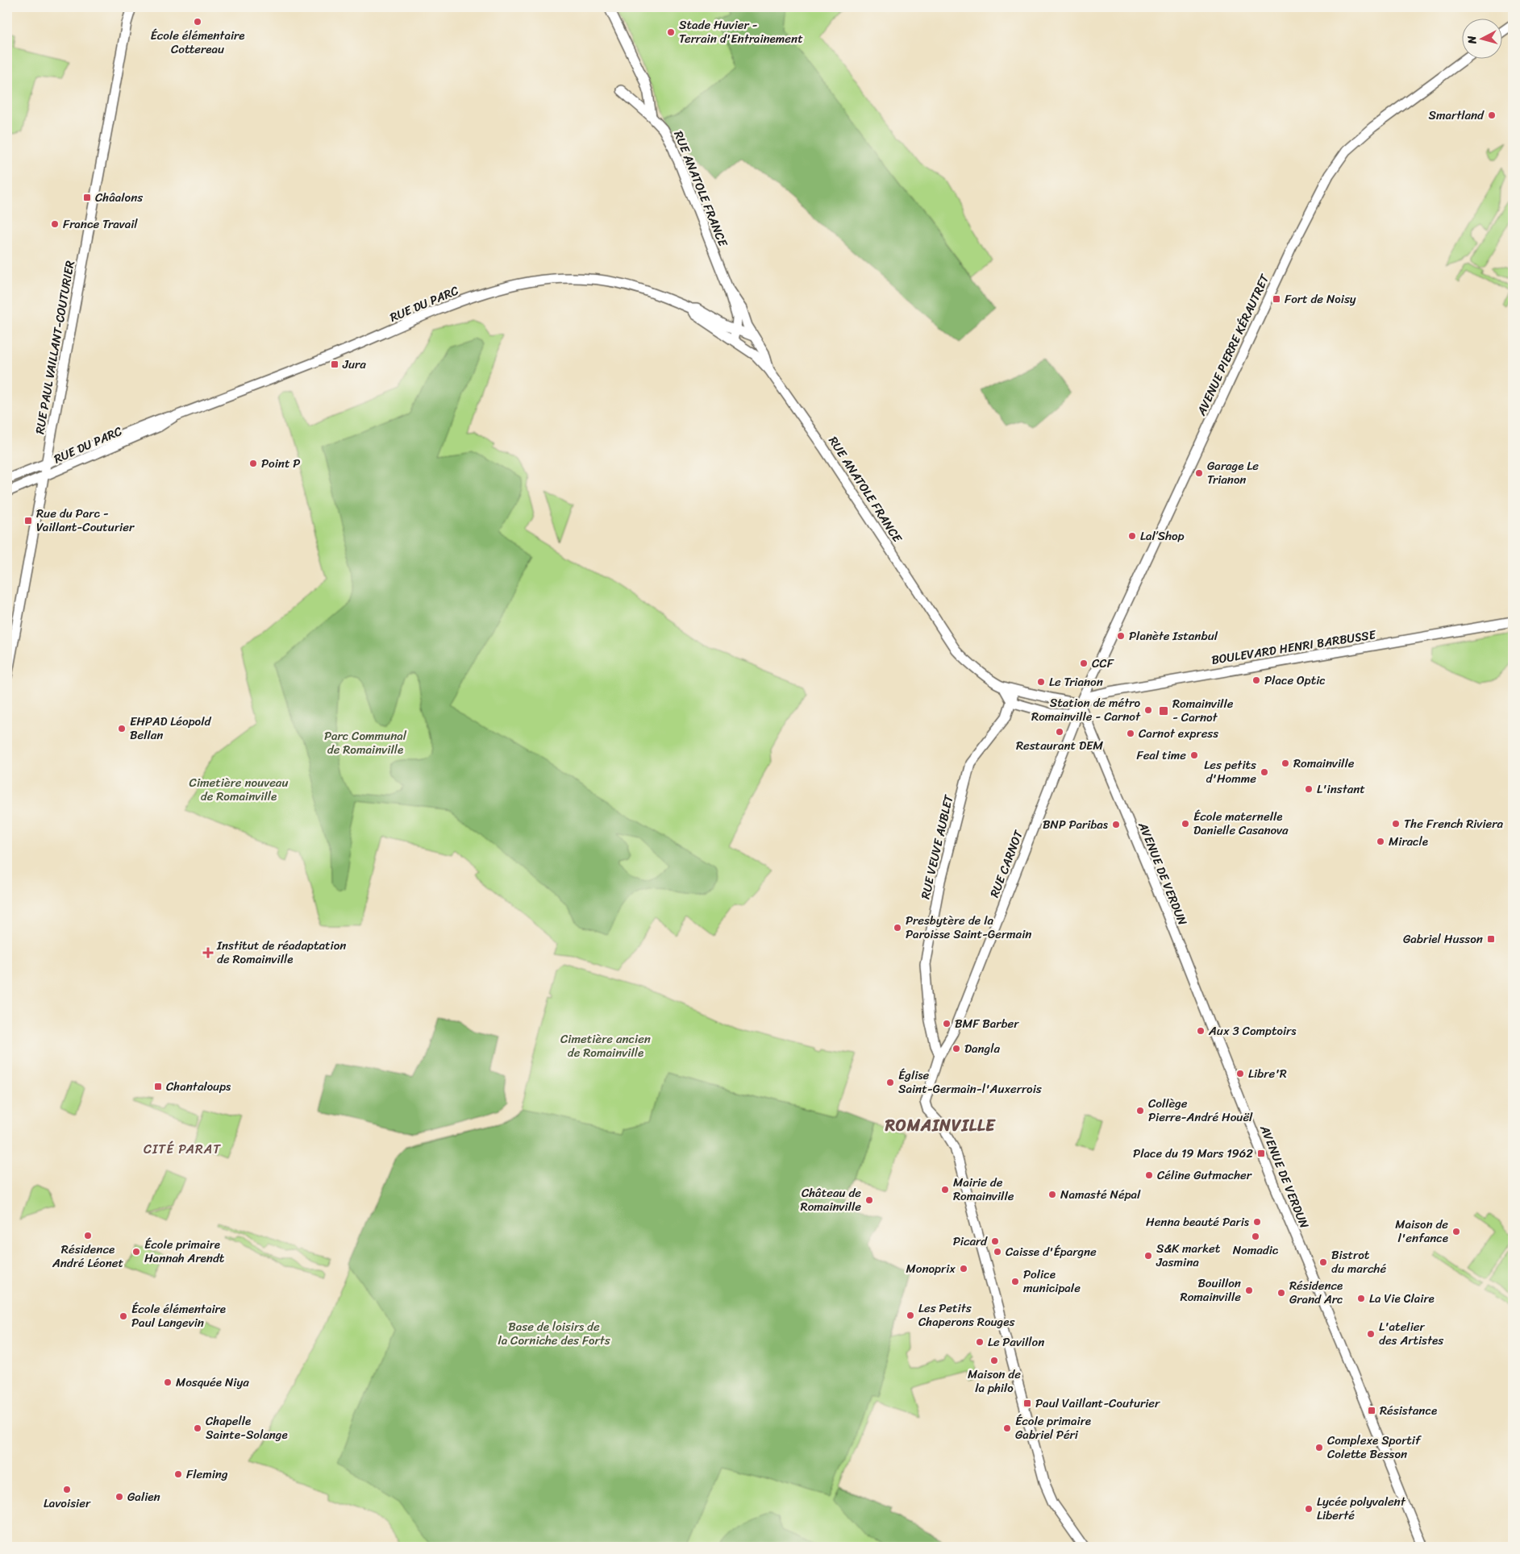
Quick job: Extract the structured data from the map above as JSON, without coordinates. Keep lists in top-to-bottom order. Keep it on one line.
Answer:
{"streets":{"main road":["RUE ANATOLE FRANCE","RUE DU PARC","AVENUE PIERRE KÉRAUTRET","RUE PAUL VAILLANT-COUTURIER","BOULEVARD HENRI BARBUSSE","RUE VEUVE AUBLET","RUE CARNOT","AVENUE DE VERDUN"]},"crossings":[["RUE ANATOLE FRANCE","RUE DU PARC"],["RUE ANATOLE FRANCE","AVENUE PIERRE KÉRAUTRET"],["RUE ANATOLE FRANCE","BOULEVARD HENRI BARBUSSE"],["RUE ANATOLE FRANCE","RUE VEUVE AUBLET"],["RUE ANATOLE FRANCE","RUE CARNOT"],["RUE ANATOLE FRANCE","AVENUE DE VERDUN"],["RUE DU PARC","RUE PAUL VAILLANT-COUTURIER"],["AVENUE PIERRE KÉRAUTRET","BOULEVARD HENRI BARBUSSE"],["AVENUE PIERRE KÉRAUTRET","RUE CARNOT"],["AVENUE PIERRE KÉRAUTRET","AVENUE DE VERDUN"],["BOULEVARD HENRI BARBUSSE","RUE CARNOT"],["BOULEVARD HENRI BARBUSSE","AVENUE DE VERDUN"],["RUE VEUVE AUBLET","RUE CARNOT"],["RUE CARNOT","AVENUE DE VERDUN"]],"districts":["ROMAINVILLE","CITÉ PARAT"],"parks":["Parc Communal de Romainville","Cimetière nouveau de Romainville","Cimetière ancien de Romainville","Base de loisirs de la Corniche des Forts"],"places":{"other":["École élémentaire Cottereau","Stade Huvier - Terrain d'Entrainement","Smartland","France Travail","Point P","Garage Le Trianon","Lal’Shop","Planète Istanbul","CCF","Place Optic","Le Trianon","Station de métro Romainville - Carnot","EHPAD Léopold Bellan","Restaurant DEM","Carnot express","Feal time","Romainville","Les petits d'Homme","L'instant","École maternelle Danielle Casanova","The French Riviera","BNP Paribas","Miracle","Presbytère de la Paroisse Saint-Germain","BMF Barber","Aux 3 Comptoirs","Dangla","Libre'R","Église Saint-Germain-l'Auxerrois","Collège Pierre-André Houël","Céline Gutmacher","Mairie de Romainville","Namasté Népal","Château de Romainville","Henna beauté Paris","Maison de l'enfance","Résidence André Léonet","Nomadic","Picard","École primaire Hannah Arendt","Caisse d'Épargne","S&K market Jasmina","Bistrot du marché","Monoprix","Police municipale","Bouillon Romainville","Résidence Grand Arc","La Vie Claire","Les Petits Chaperons Rouges","École élémentaire Paul Langevin","L'atelier des Artistes","Le Pavillon","Maison de la philo","Mosquée Niya","Chapelle Sainte-Solange","École primaire Gabriel Péri","Complexe Sportif Colette Besson","Fleming","Lavoisier","Galien","Lycée polyvalent Liberté"],"transit":["Châalons","Fort de Noisy","Jura","Rue du Parc - Vaillant-Couturier","Romainville - Carnot","Gabriel Husson","Chantaloups","Place du 19 Mars 1962","Paul Vaillant-Couturier","Résistance"],"health":["Institut de réadaptation de Romainville"]},"north":"left"}
